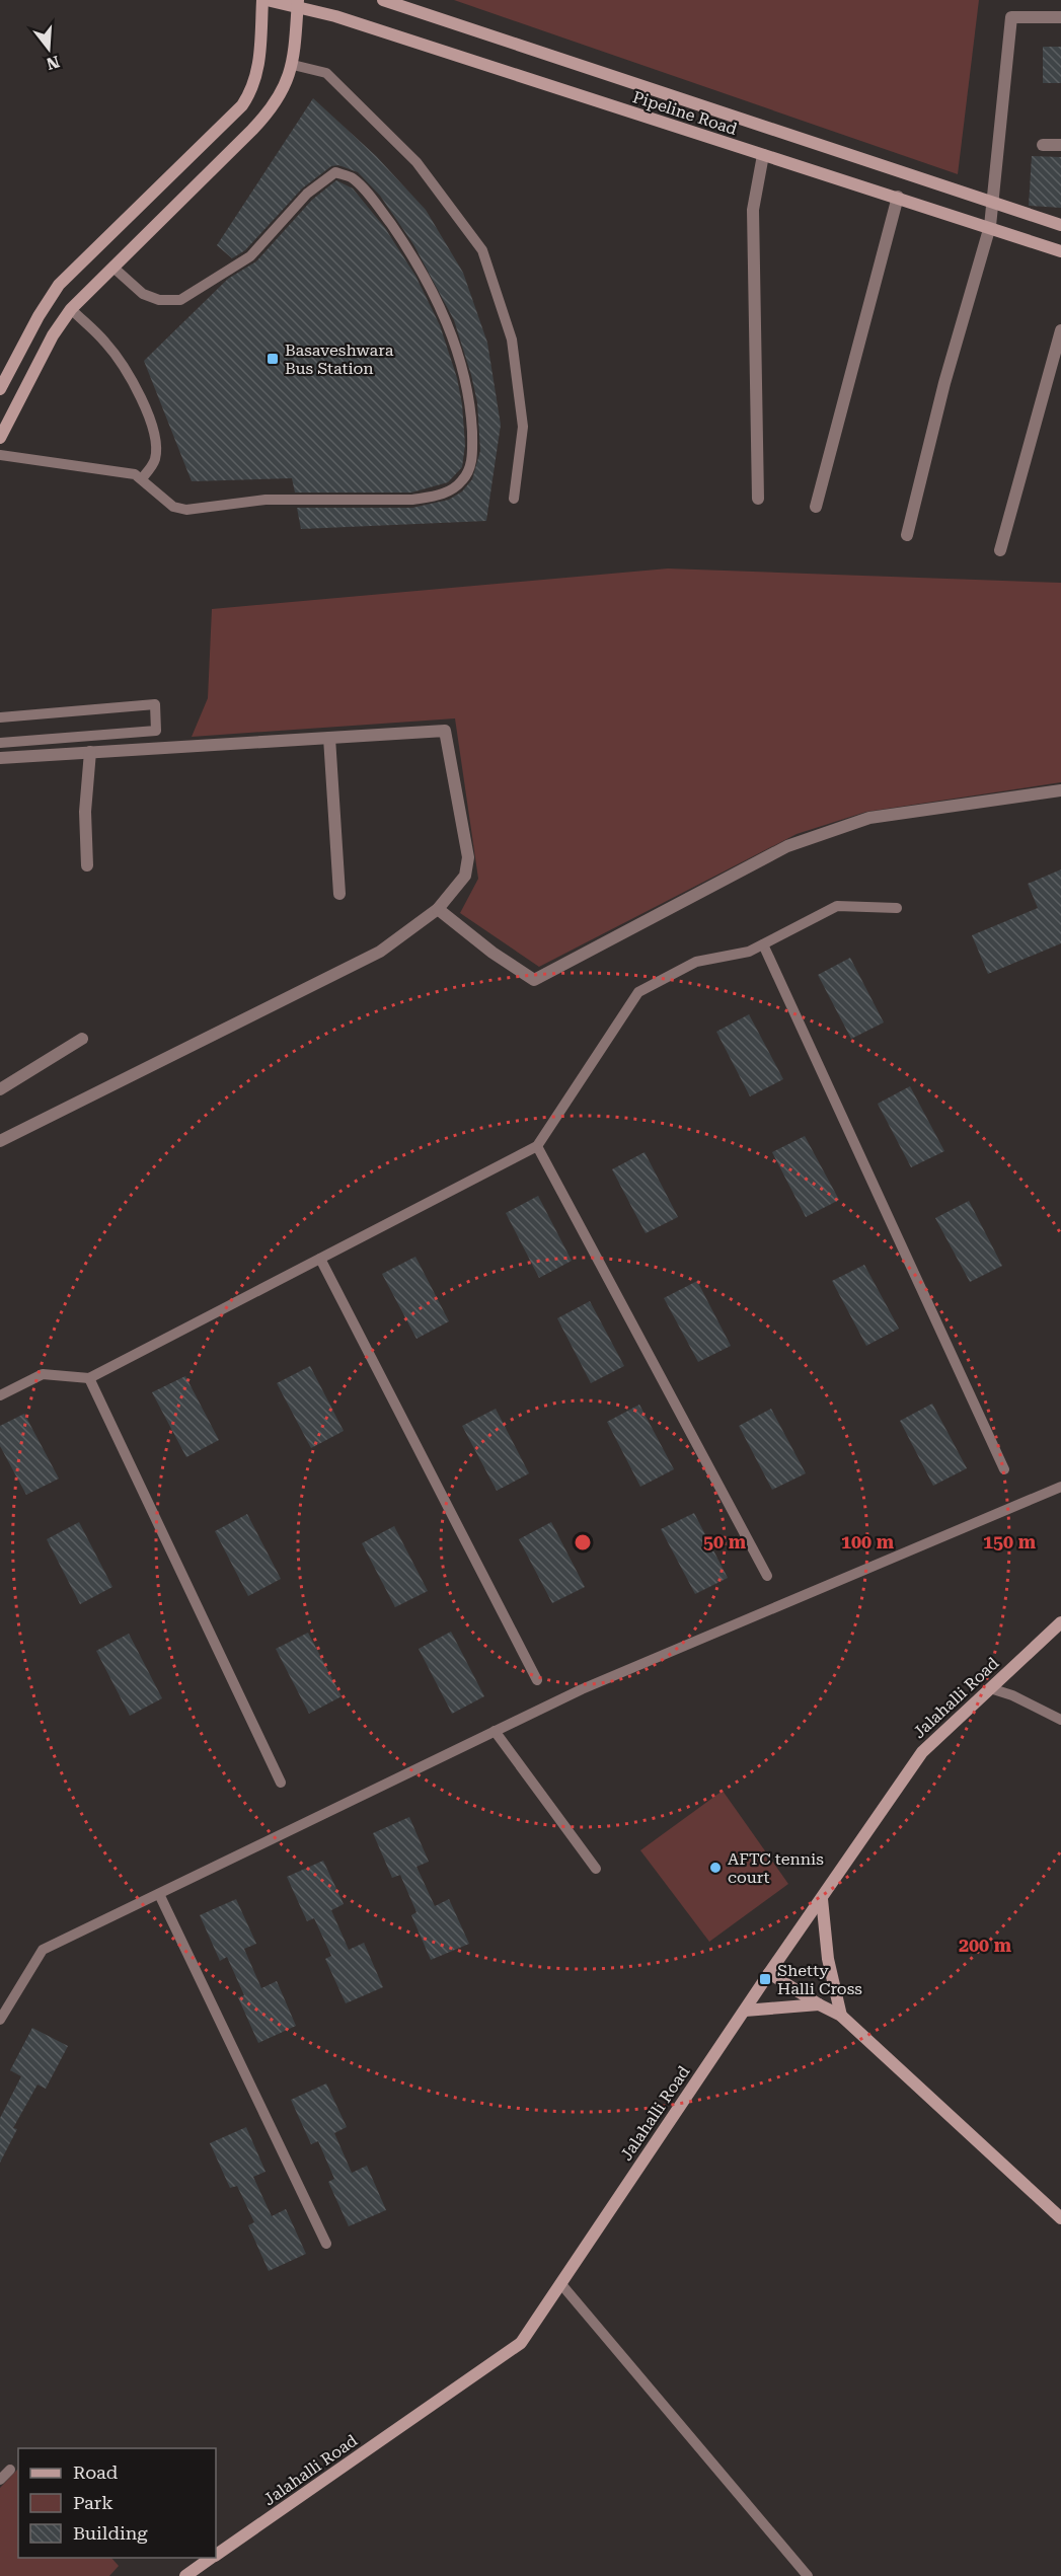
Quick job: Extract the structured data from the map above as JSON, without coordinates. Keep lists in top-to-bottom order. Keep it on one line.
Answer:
{"streets":{"main road":["Pipeline Road","Jalahalli Road"]},"places":{"transit":["Basaveshwara Bus Station","Shetty Halli Cross"],"other":["AFTC tennis court"]},"legend":["Road","Park","Building"],"north":"bottom","rings":["50 m","100 m","150 m","200 m"]}
